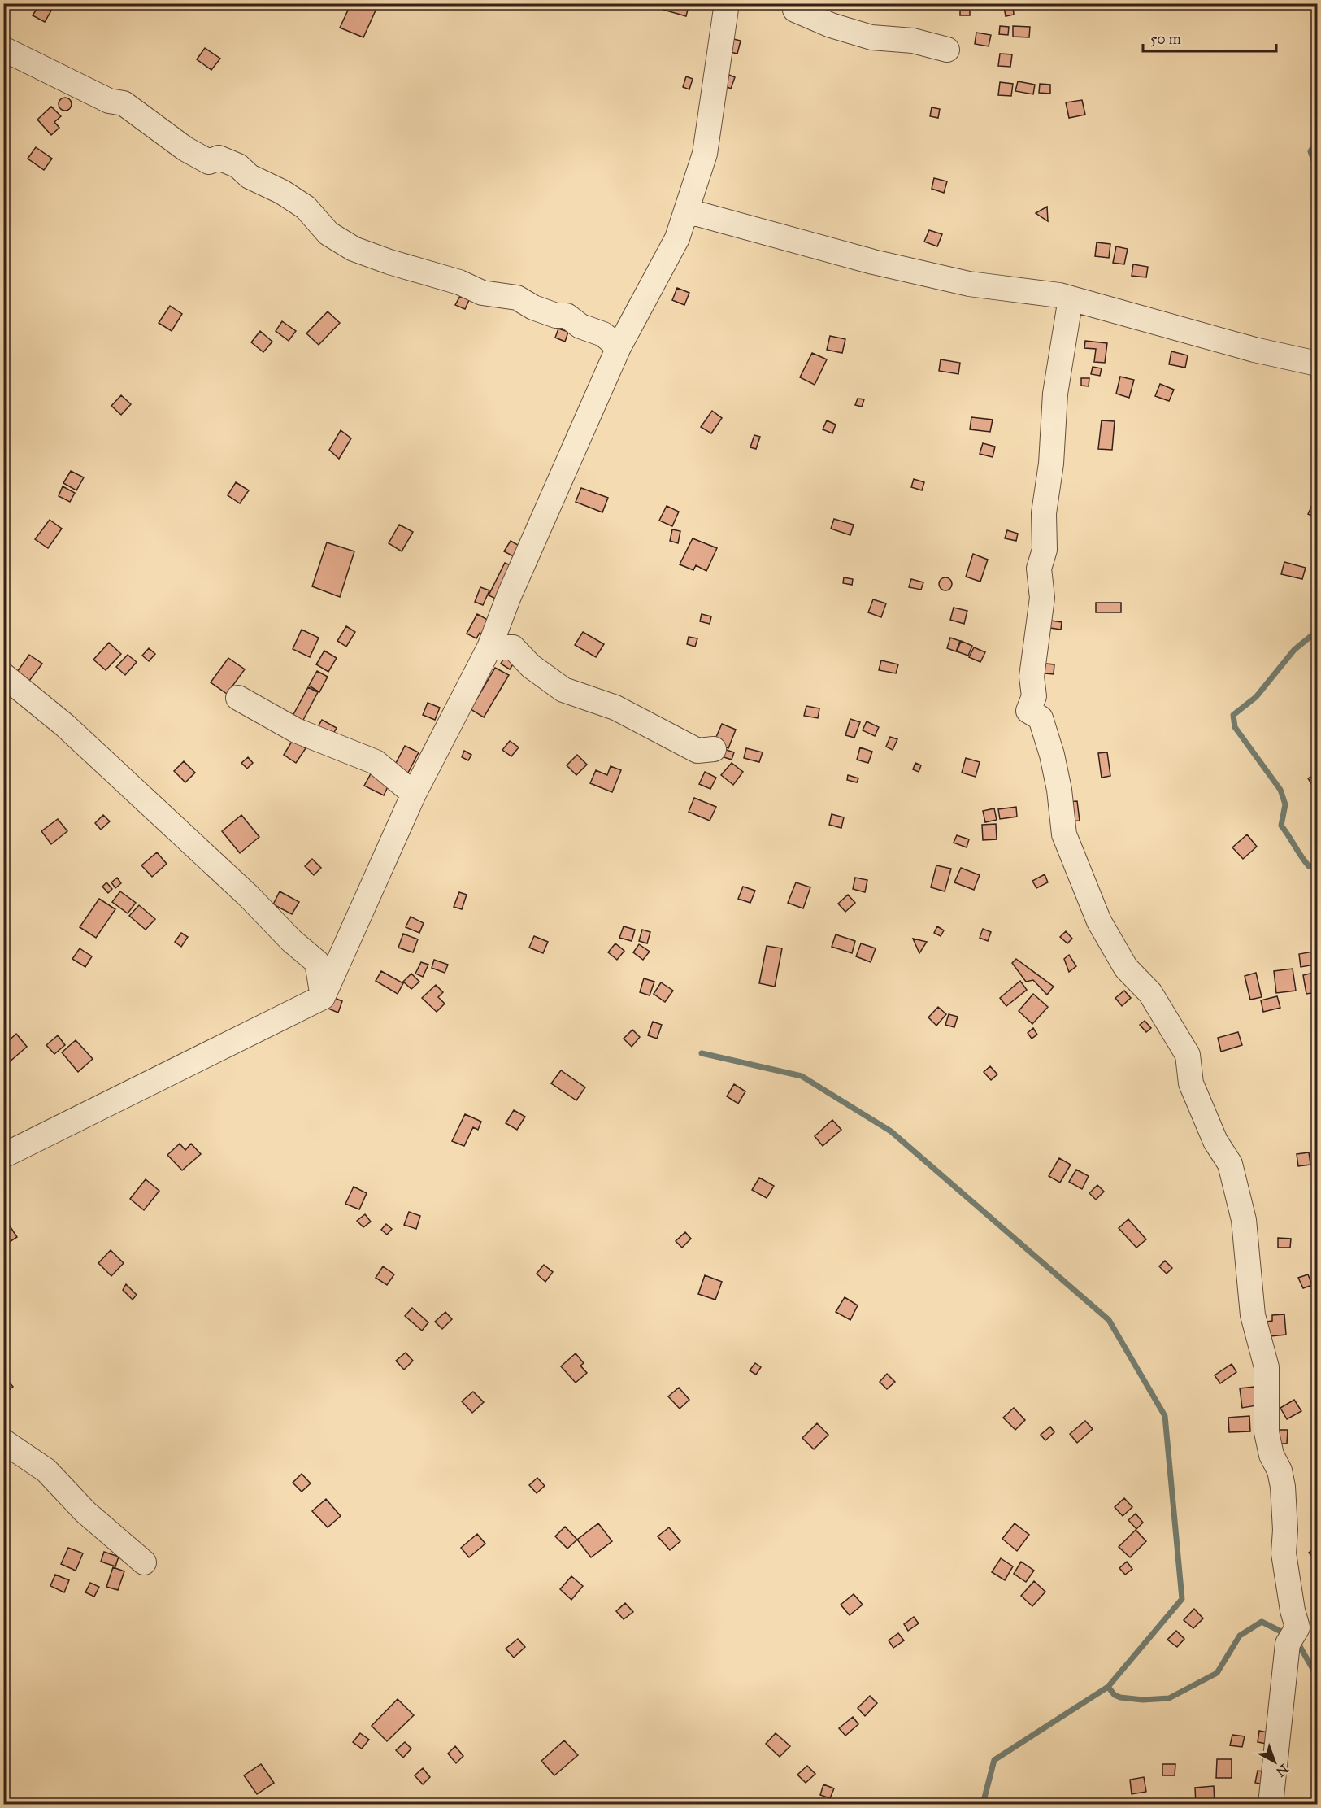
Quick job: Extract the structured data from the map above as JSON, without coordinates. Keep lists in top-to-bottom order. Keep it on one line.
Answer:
{"scale_bar":"50 m","north":"bottom right"}
